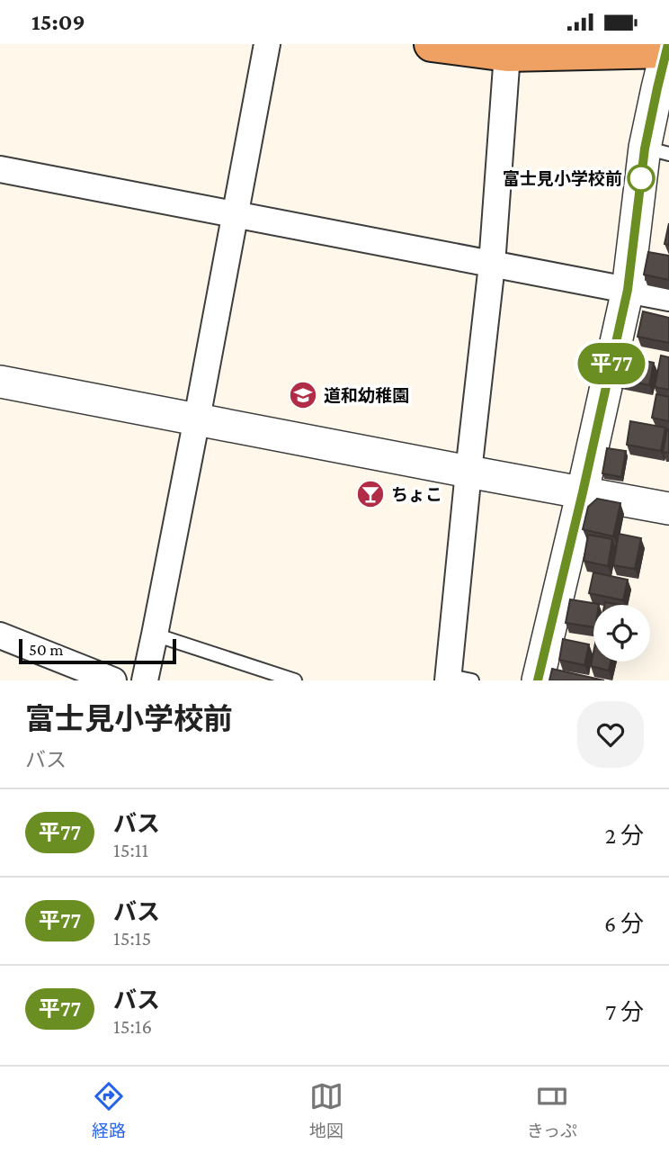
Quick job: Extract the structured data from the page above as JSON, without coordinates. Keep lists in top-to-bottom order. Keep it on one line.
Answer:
{"places":{"other":["富士見小学校前"],"school or university":["道和幼稚園"],"bar":["ちょこ"]},"lines":["bus line 平77"],"scale_bar":"50 m","page":{"status":"15:09","on_map":"平77","scale":"50 m","heading":["富士見小学校前","バス"],"list":[{"mark":"平77","name":"バス","note":"15:11","value":"2 分"},{"mark":"平77","name":"バス","note":"15:15","value":"6 分"},{"mark":"平77","name":"バス","note":"15:16","value":"7 分"}],"tabs":["経路","地図","きっぷ"]}}
